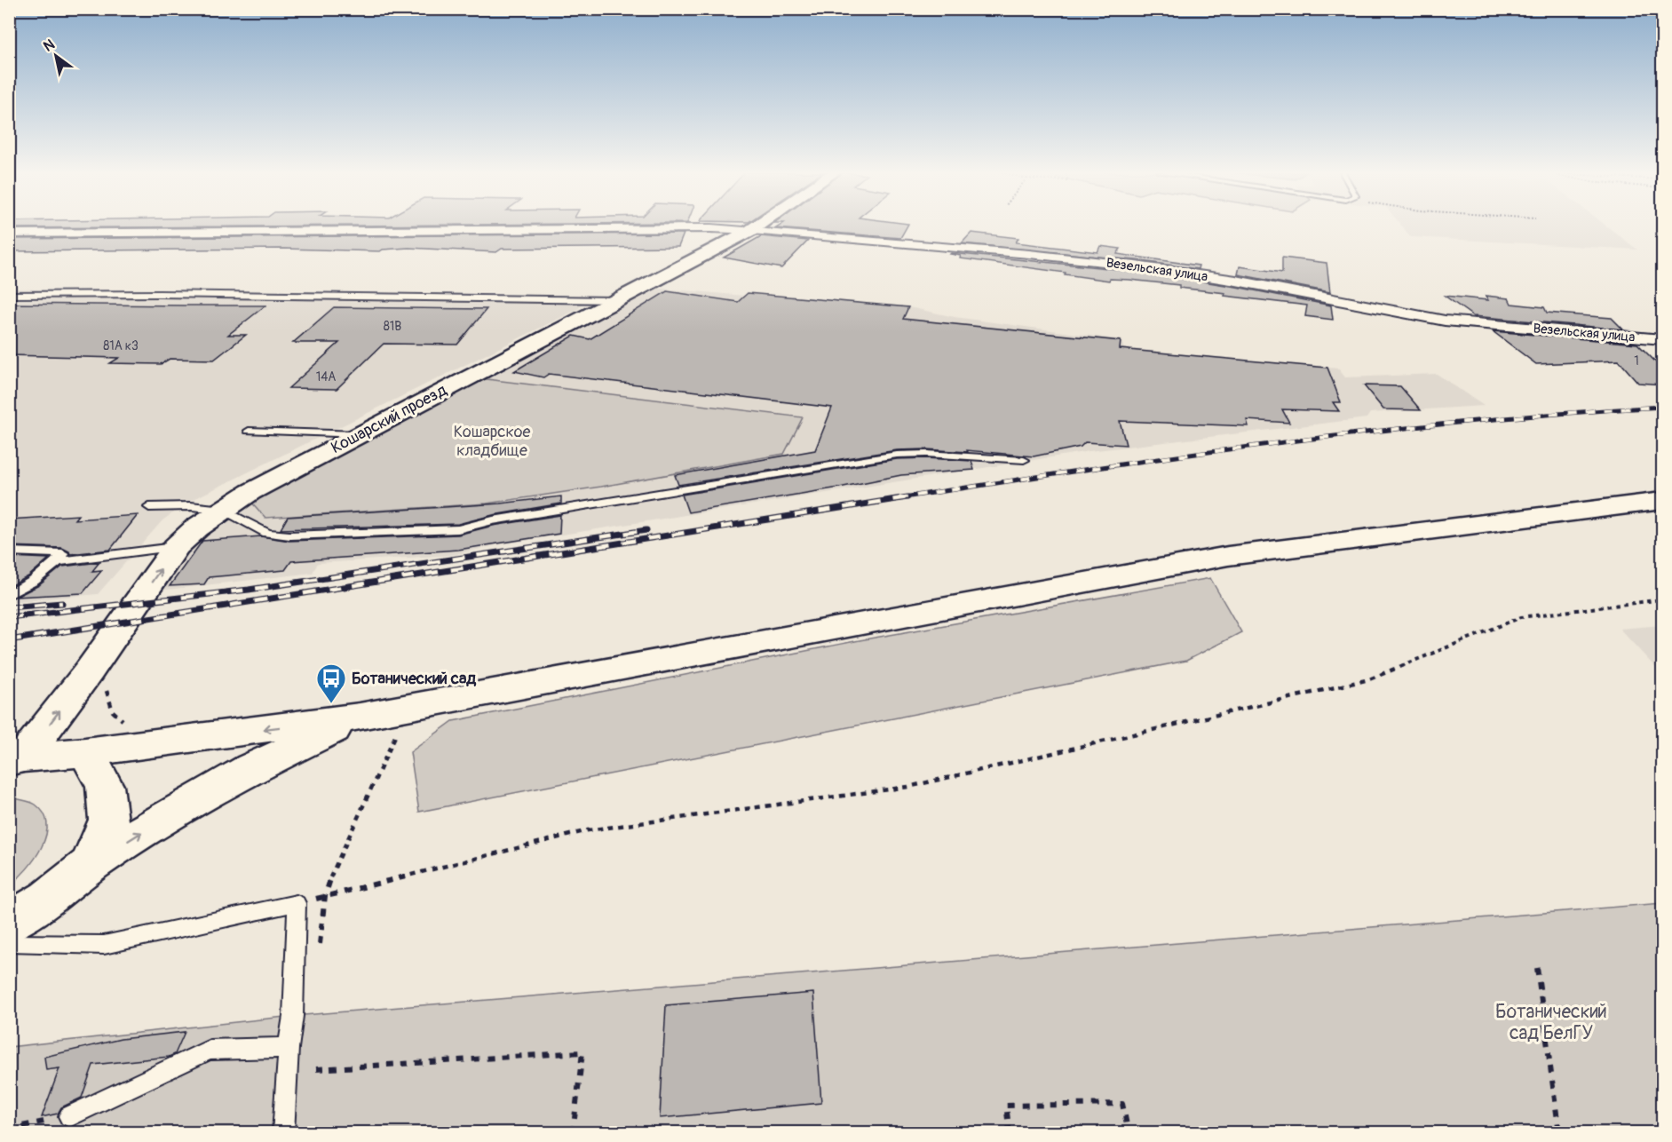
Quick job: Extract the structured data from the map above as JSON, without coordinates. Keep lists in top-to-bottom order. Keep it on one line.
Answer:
{"streets":{"main road":["Кошарский проезд"],"street":["Везельская улица"]},"crossings":[["Везельская улица","Кошарский проезд"]],"parks":["Кошарское кладбище","Ботанический сад БелГУ"],"places":{"bus stop":["Ботанический сад"]},"house_numbers":["81В","81А к3","1","14А"],"north":"top left"}
